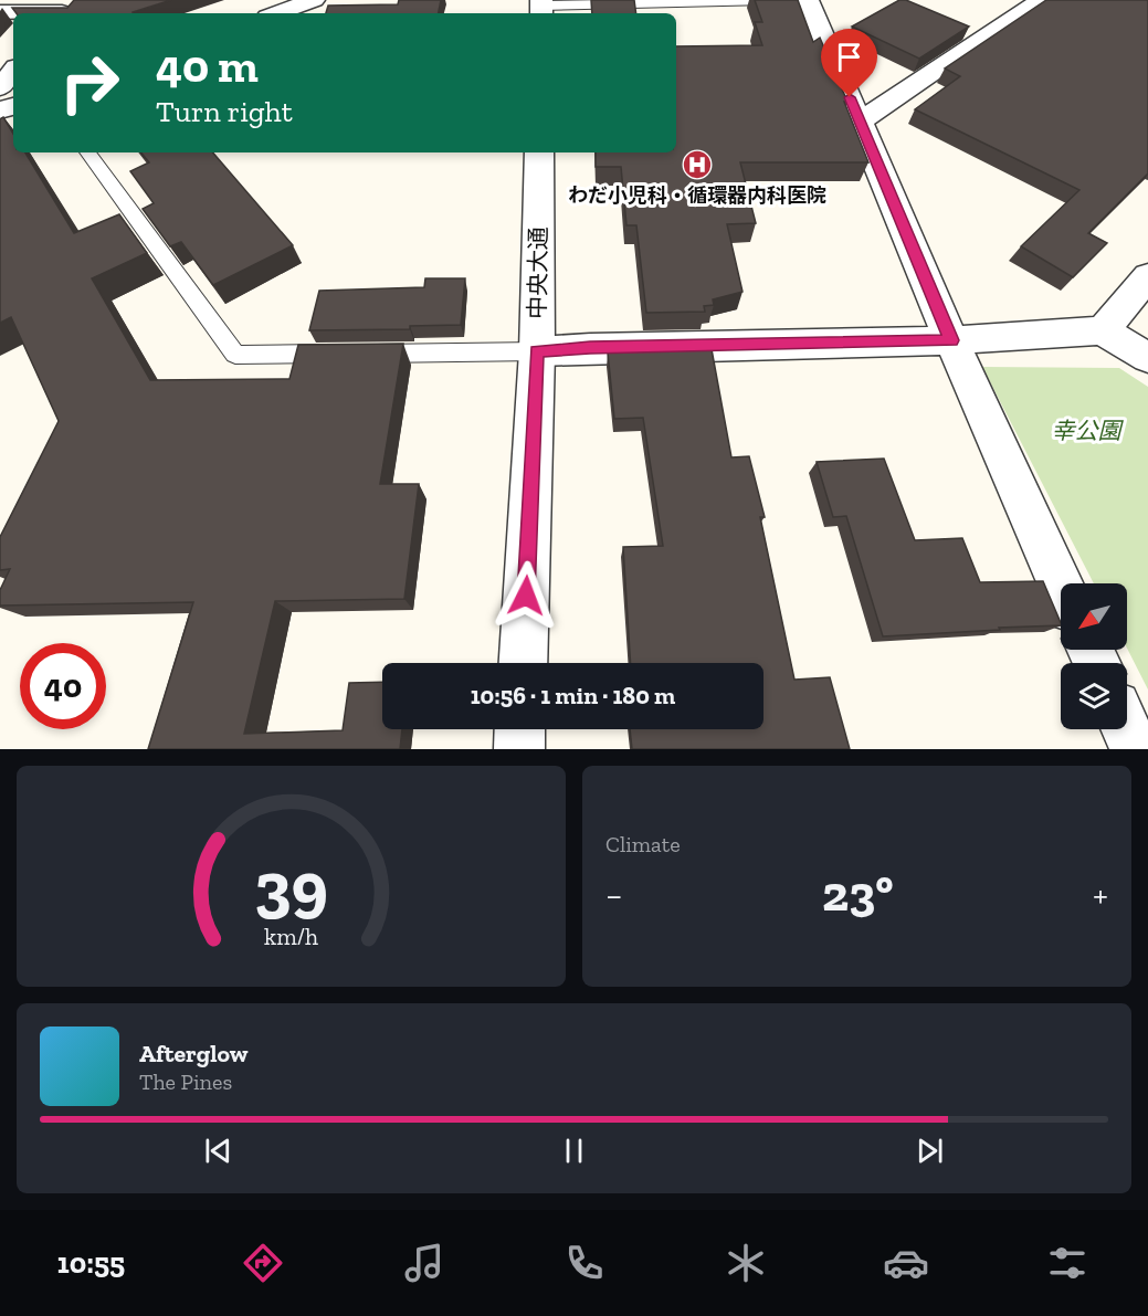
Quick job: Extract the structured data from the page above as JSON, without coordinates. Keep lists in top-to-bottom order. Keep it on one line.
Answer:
{"streets":{"street":["中央大通"]},"parks":["幸公園"],"places":{"hospital":["わだ小児科・循環器内科医院"]},"north":"bottom left","page":{"turn":["40 m","Turn right"],"limit":"40","trip":"10:56 · 1 min · 180 m","tile":"Climate","heat":["−","23°","+"],"song":["Afterglow","The Pines"],"tabs":"10:55","gauge":["39","km/h"]}}
